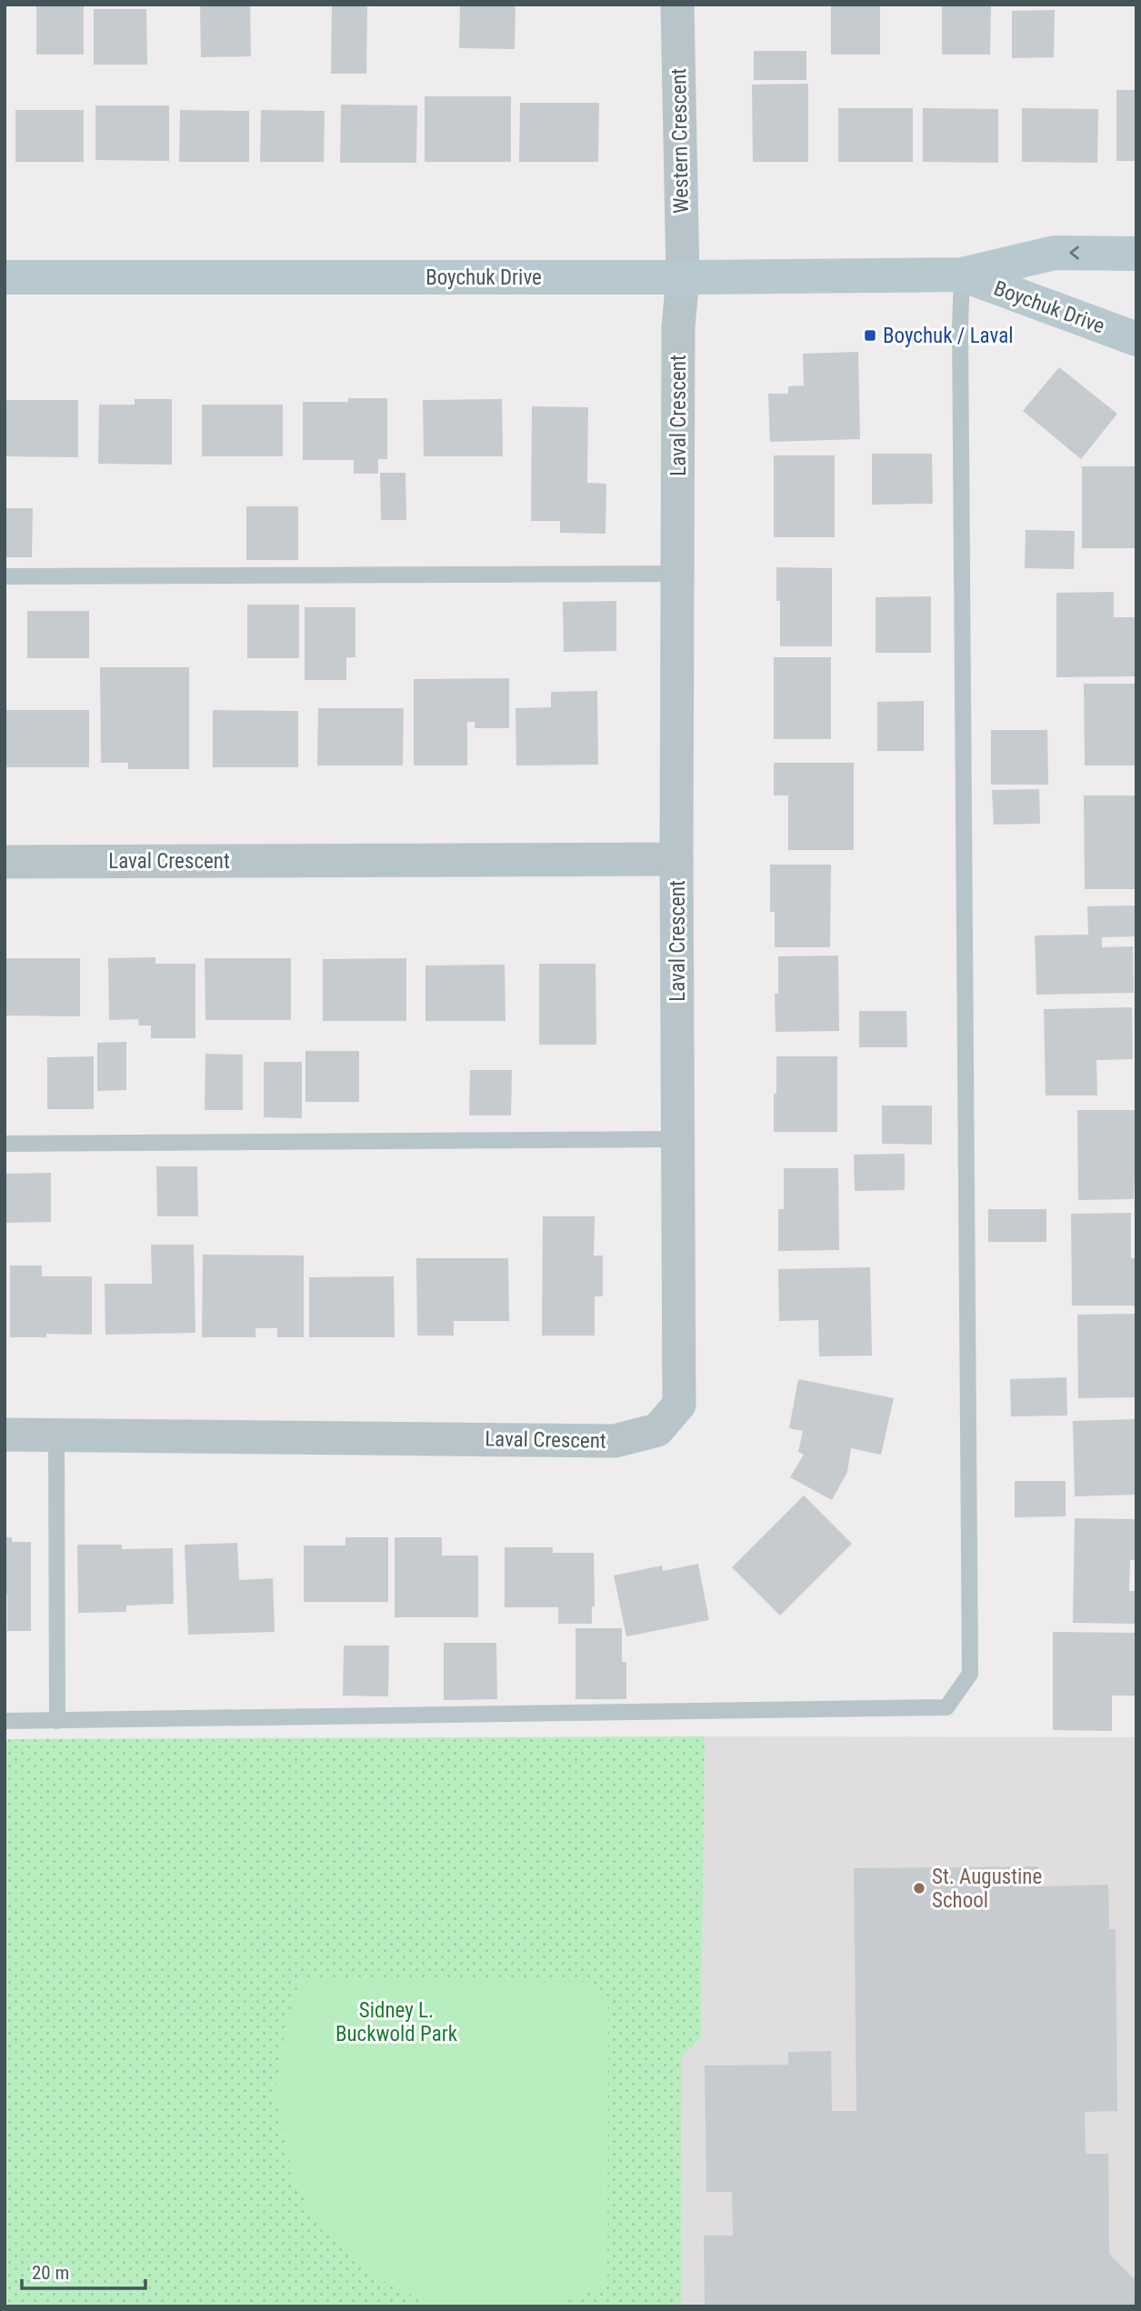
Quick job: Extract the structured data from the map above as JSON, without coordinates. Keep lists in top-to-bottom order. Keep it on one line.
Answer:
{"streets":{"street":["Western Crescent","Boychuk Drive","Laval Crescent"]},"crossings":[["Western Crescent","Boychuk Drive"],["Western Crescent","Laval Crescent"],["Boychuk Drive","Laval Crescent"]],"parks":["Sidney L. Buckwold Park"],"places":{"transit":["Boychuk / Laval"],"other":["St. Augustine School"]},"scale_bar":"20 m"}
